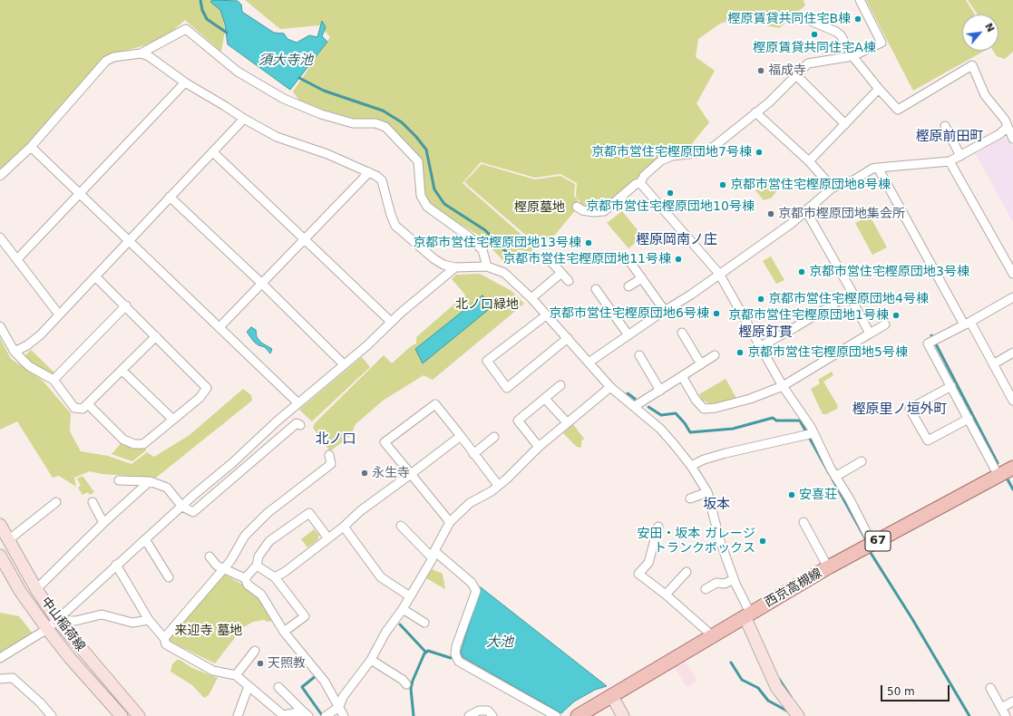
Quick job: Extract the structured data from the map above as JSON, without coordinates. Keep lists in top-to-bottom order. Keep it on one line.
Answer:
{"streets":{"main road":["67","西京高槻線","中山稲荷線"]},"districts":["樫原前田町","樫原岡南ノ庄","樫原釘貫","樫原里ノ垣外町","北ノ口","坂本"],"water":["須大寺池","大池"],"parks":["樫原墓地","北ノ口緑地","来迎寺 墓地"],"places":["樫原賃貸共同住宅B棟","樫原賃貸共同住宅A棟","福成寺","京都市営住宅樫原団地7号棟","京都市営住宅樫原団地8号棟","京都市営住宅樫原団地10号棟","京都市樫原団地集会所","京都市営住宅樫原団地13号棟","京都市営住宅樫原団地11号棟","京都市営住宅樫原団地3号棟","京都市営住宅樫原団地4号棟","京都市営住宅樫原団地6号棟","京都市営住宅樫原団地1号棟","京都市営住宅樫原団地5号棟","永生寺","安喜荘","安田・坂本 ガレージ トランクボックス","天照教"],"scale_bar":"50 m","north":"top right"}
